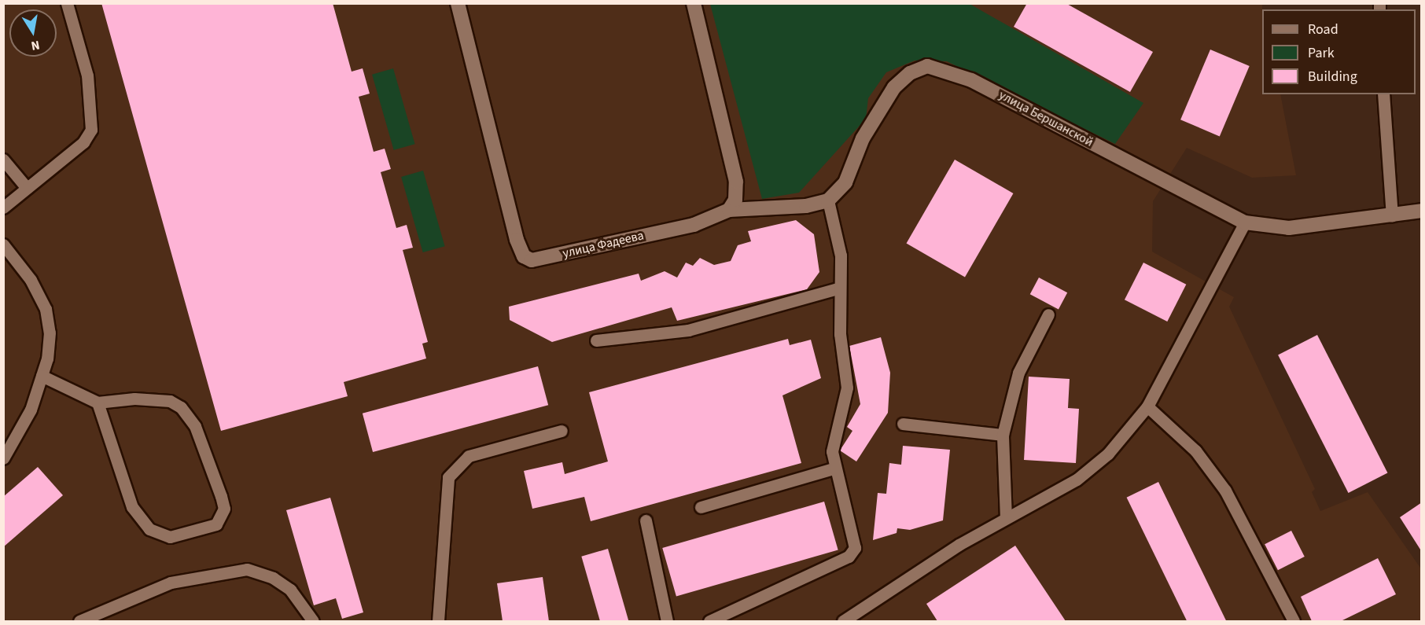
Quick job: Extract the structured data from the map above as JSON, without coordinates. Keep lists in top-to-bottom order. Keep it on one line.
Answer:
{"streets":{"street":["улица Бершанской","улица Фадеева"]},"legend":["Road","Park","Building"],"north":"bottom"}
